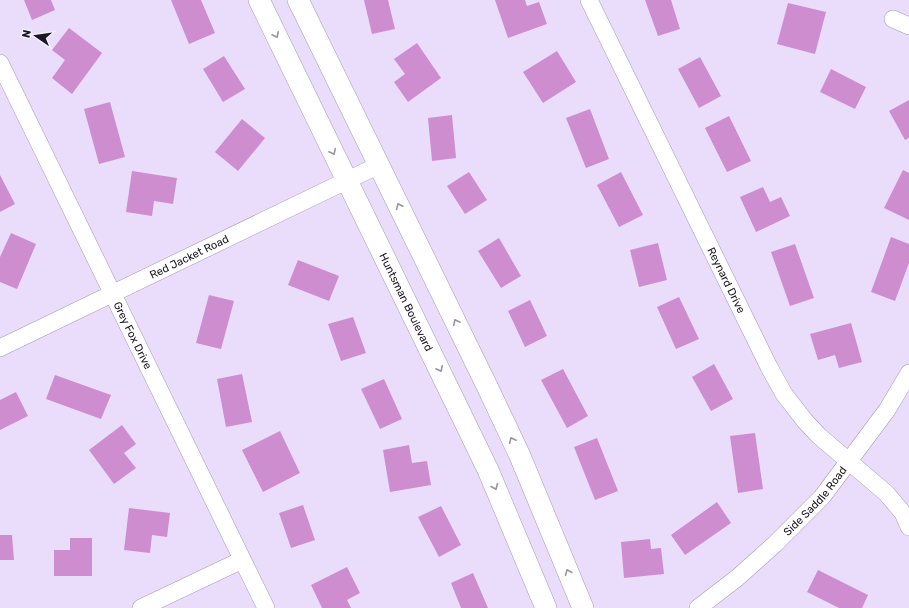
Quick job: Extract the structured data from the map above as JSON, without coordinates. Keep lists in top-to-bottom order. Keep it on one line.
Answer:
{"streets":{"street":["Red Jacket Road","Reynard Drive","Huntsman Boulevard","Grey Fox Drive","Side Saddle Road"]},"crossings":[["Red Jacket Road","Huntsman Boulevard"],["Red Jacket Road","Grey Fox Drive"],["Reynard Drive","Side Saddle Road"]],"north":"left"}
